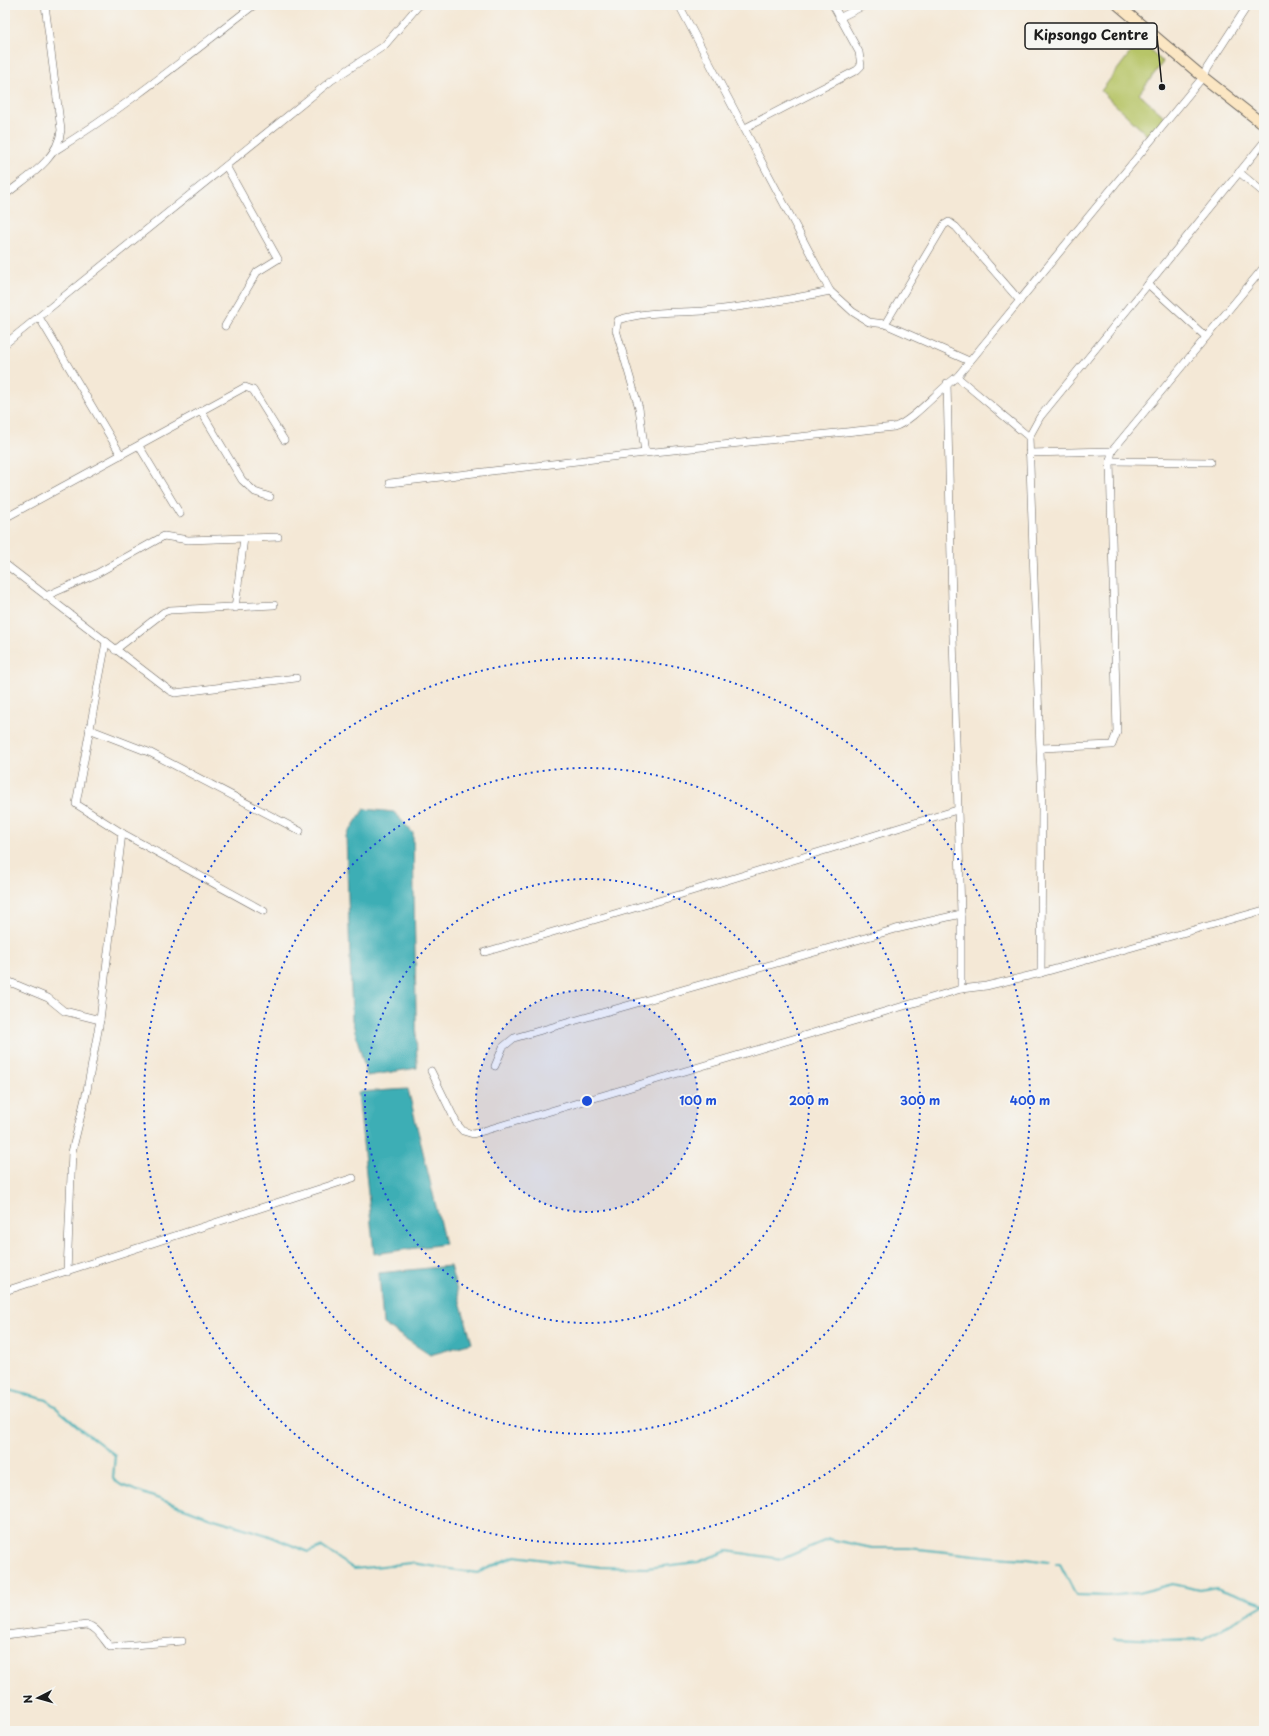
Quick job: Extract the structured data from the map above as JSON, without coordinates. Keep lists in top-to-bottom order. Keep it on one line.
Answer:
{"places":["Kipsongo Centre"],"north":"left","rings":["100 m","200 m","300 m","400 m"]}
